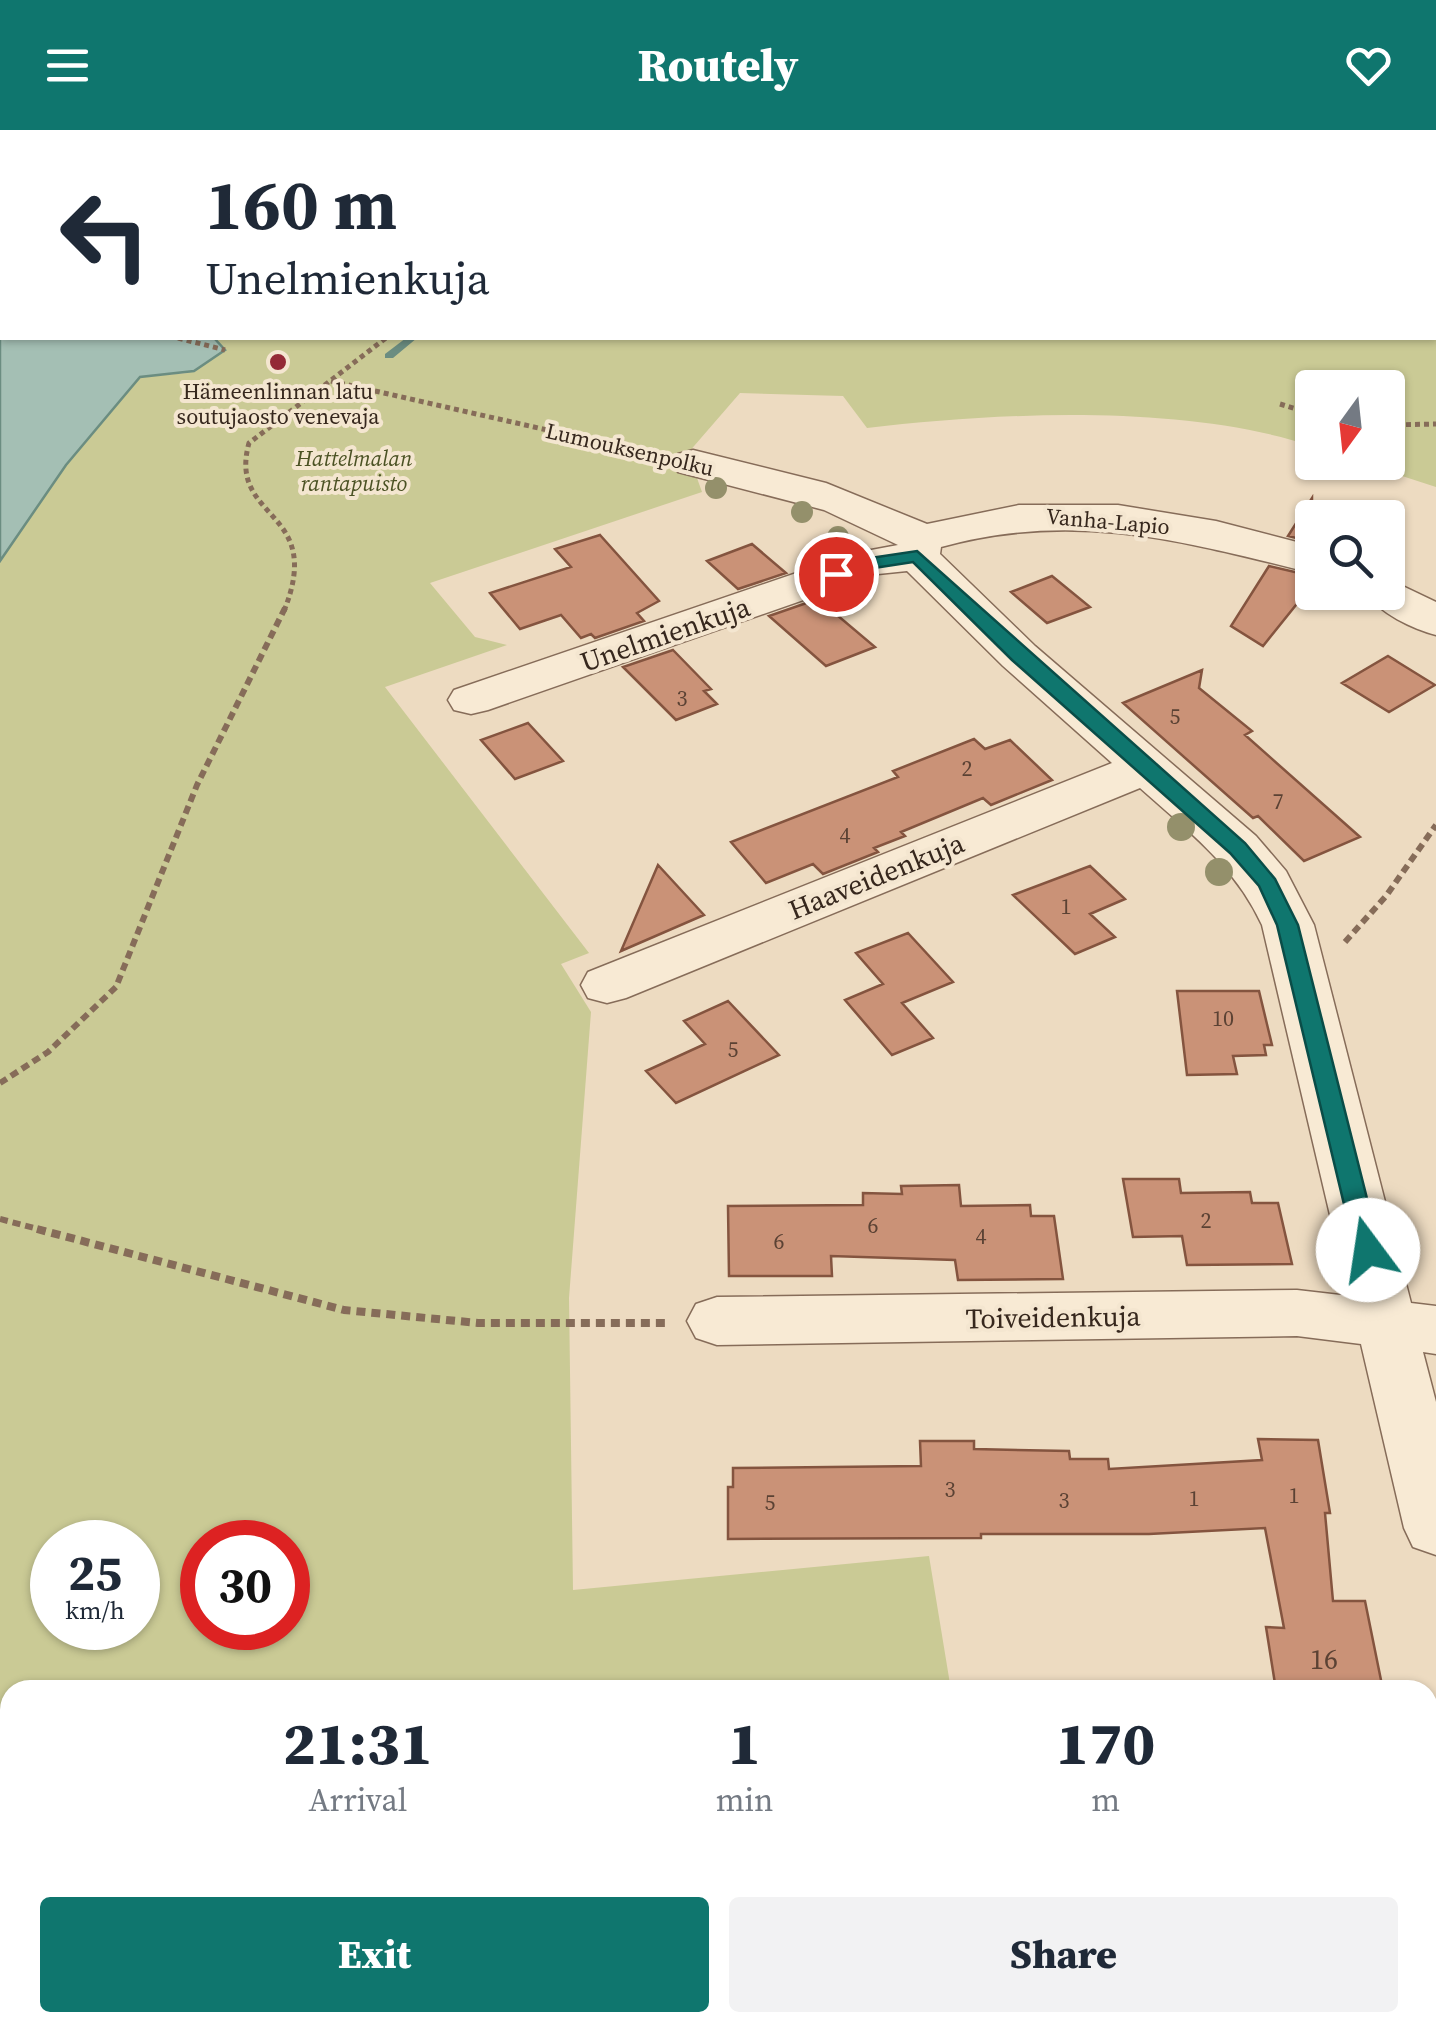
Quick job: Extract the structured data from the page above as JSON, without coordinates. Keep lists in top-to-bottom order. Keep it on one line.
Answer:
{"streets":{"street":["Lumouksenpolku","Vanha-Lapio","Unelmienkuja","Haaveidenkuja","Toiveidenkuja"]},"crossings":[["Lumouksenpolku","Vanha-Lapio"],["Lumouksenpolku","Unelmienkuja"],["Lumouksenpolku","Haaveidenkuja"],["Lumouksenpolku","Toiveidenkuja"],["Vanha-Lapio","Unelmienkuja"]],"parks":["Hattelmalan rantapuisto"],"places":["Hämeenlinnan latu soutujaosto venevaja"],"house_numbers":["3","5","2","7","4","1","10","5","2","6","4","6","3","1","1","3","5","16"],"north":"bottom","page":{"header":"Routely","turn":["160 m","Unelmienkuja"],"speed":"25 km/h","limit":"30","eta":["21:31","Arrival","1","min","170","m"],"buttons":["Exit","Share"]}}
